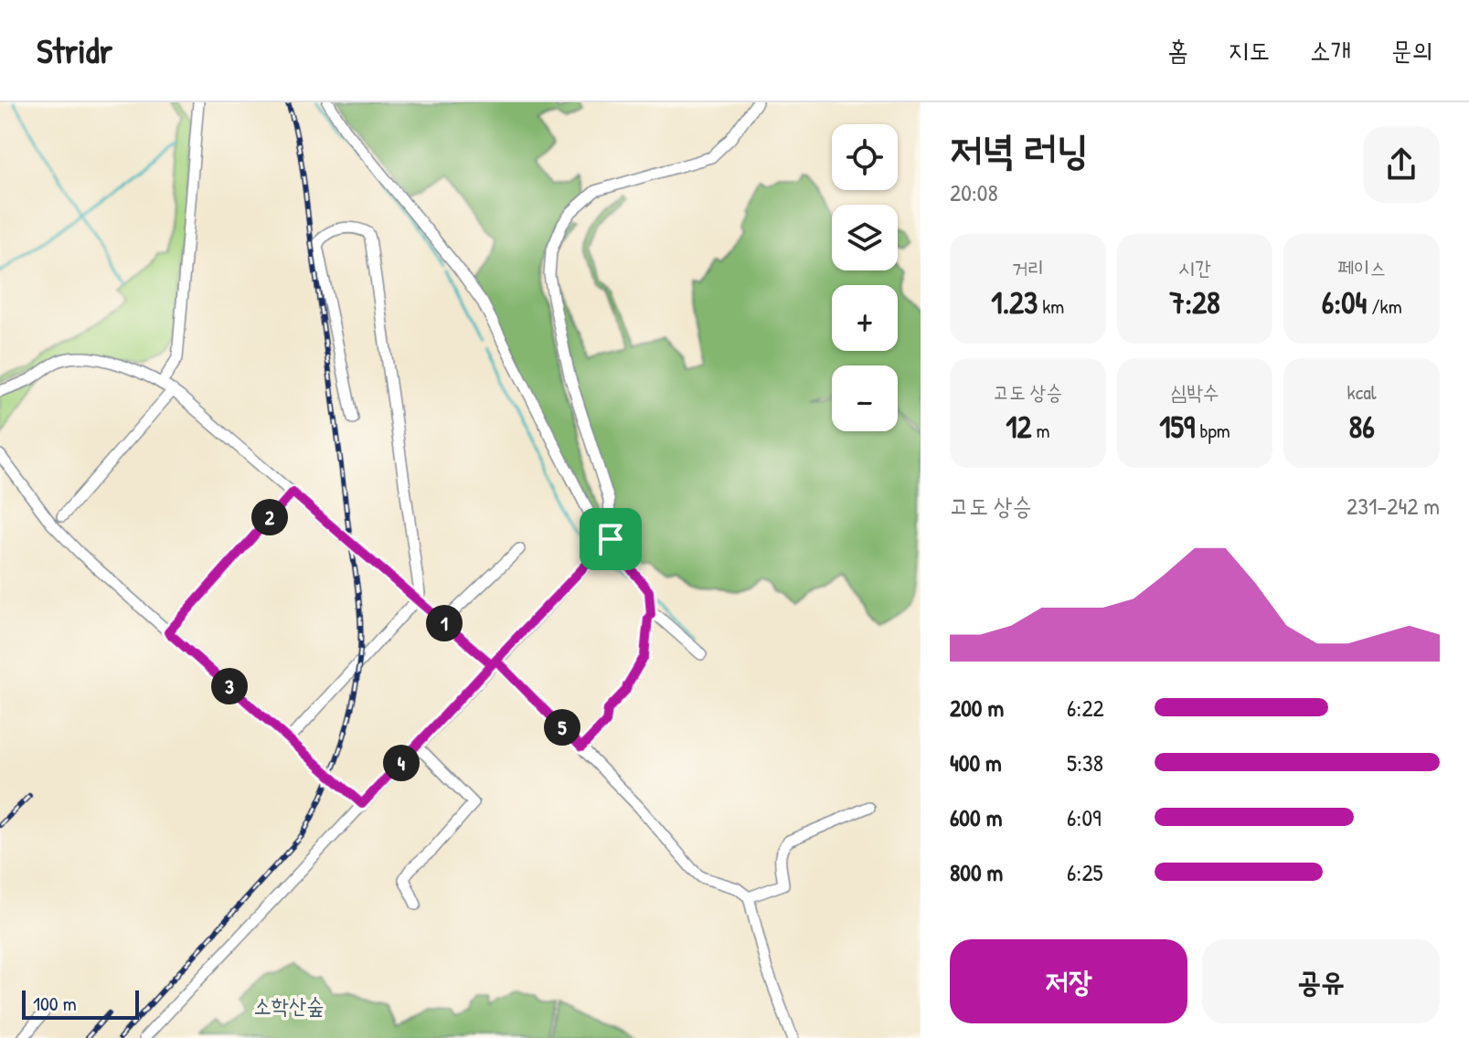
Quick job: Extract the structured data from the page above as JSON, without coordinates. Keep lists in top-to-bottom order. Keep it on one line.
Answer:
{"parks":["소학산숲"],"scale_bar":"100 m","page":{"header":"Stridr","nav":["홈","지도","소개","문의"],"heading":["저녁 러닝","20:08"],"map_buttons":["+","−"],"stats":[["거리","1.23 km"],["시간","7:28"],["페이스","6:04 /km"],["고도 상승","12 m"],["심박수","159 bpm"],["kcal","86"]],"chart":["고도 상승","231–242 m"],"pins":["2","1","3","5","4"],"list":[{"name":"200 m","note":"6:22"},{"name":"400 m","note":"5:38"},{"name":"600 m","note":"6:09"},{"name":"800 m","note":"6:25"}],"buttons":["저장","공유"],"scale":"100 m"}}
